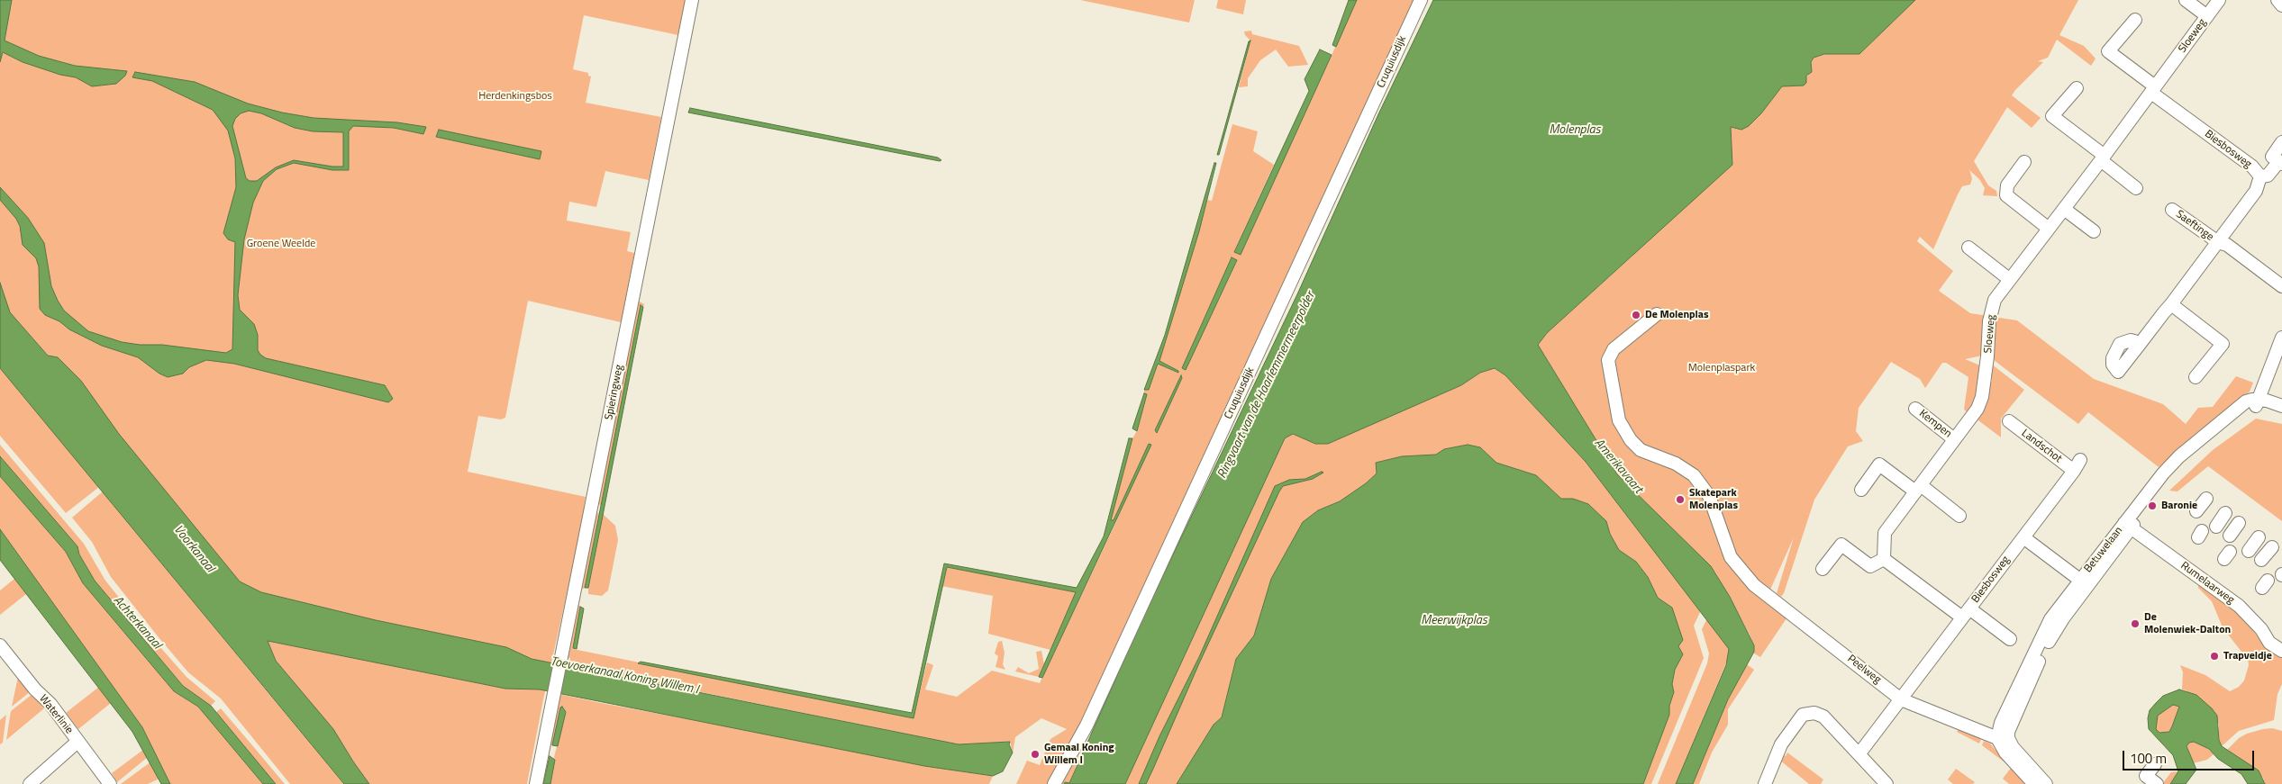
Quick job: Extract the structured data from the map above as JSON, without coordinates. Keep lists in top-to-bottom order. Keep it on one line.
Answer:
{"streets":{"street":["Sloeweg","Cruquiusdijk","Biesbosweg","Saeftinge","Spieringweg","Kempen","Landschot","Betuwelaan","Rumelaarweg","Peelweg","Waterlinie"]},"crossings":[["Sloeweg","Biesbosweg"],["Sloeweg","Kempen"],["Biesbosweg","Saeftinge"],["Biesbosweg","Landschot"],["Biesbosweg","Peelweg"],["Betuwelaan","Rumelaarweg"],["Betuwelaan","Peelweg"]],"water":["Molenplas","Ringvaart van de Haarlemmermeerpolder","Amerikavaart","Voorkanaal","Meerwijkplas","Achterkanaal","Toevoerkanaal Koning Willem I"],"parks":["Herdenkingsbos","Groene Weelde","Molenplaspark"],"places":["De Molenplas","Skatepark Molenplas","Baronie","De Molenwiek-Dalton","Trapveldje","Gemaal Koning Willem I"],"scale_bar":"100 m"}
